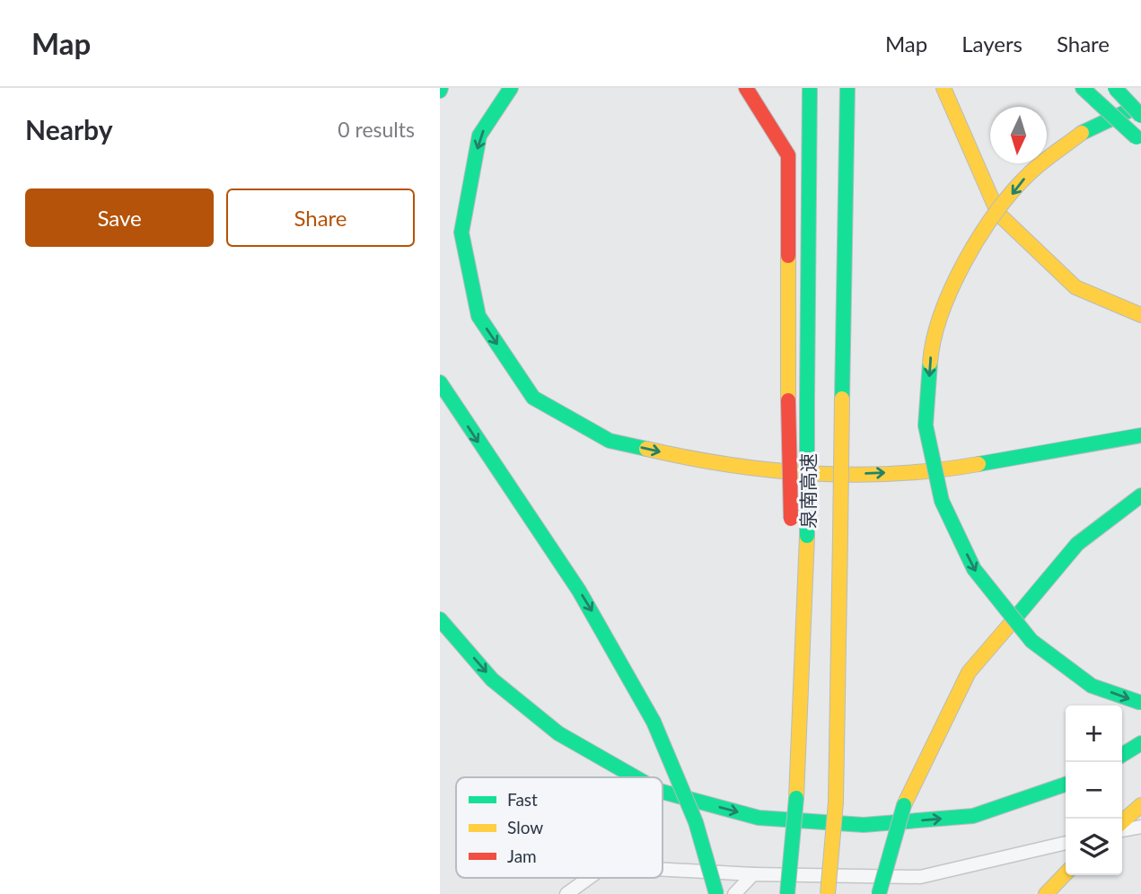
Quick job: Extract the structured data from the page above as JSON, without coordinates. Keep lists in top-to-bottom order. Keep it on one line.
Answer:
{"streets":{"highway":["泉南高速"]},"legend":["Fast","Slow","Jam"],"north":"bottom","page":{"header":"Map","nav":["Map","Layers","Share"],"heading":["Nearby","0 results"],"buttons":["Save","Share"],"map_buttons":["+","−"]}}
